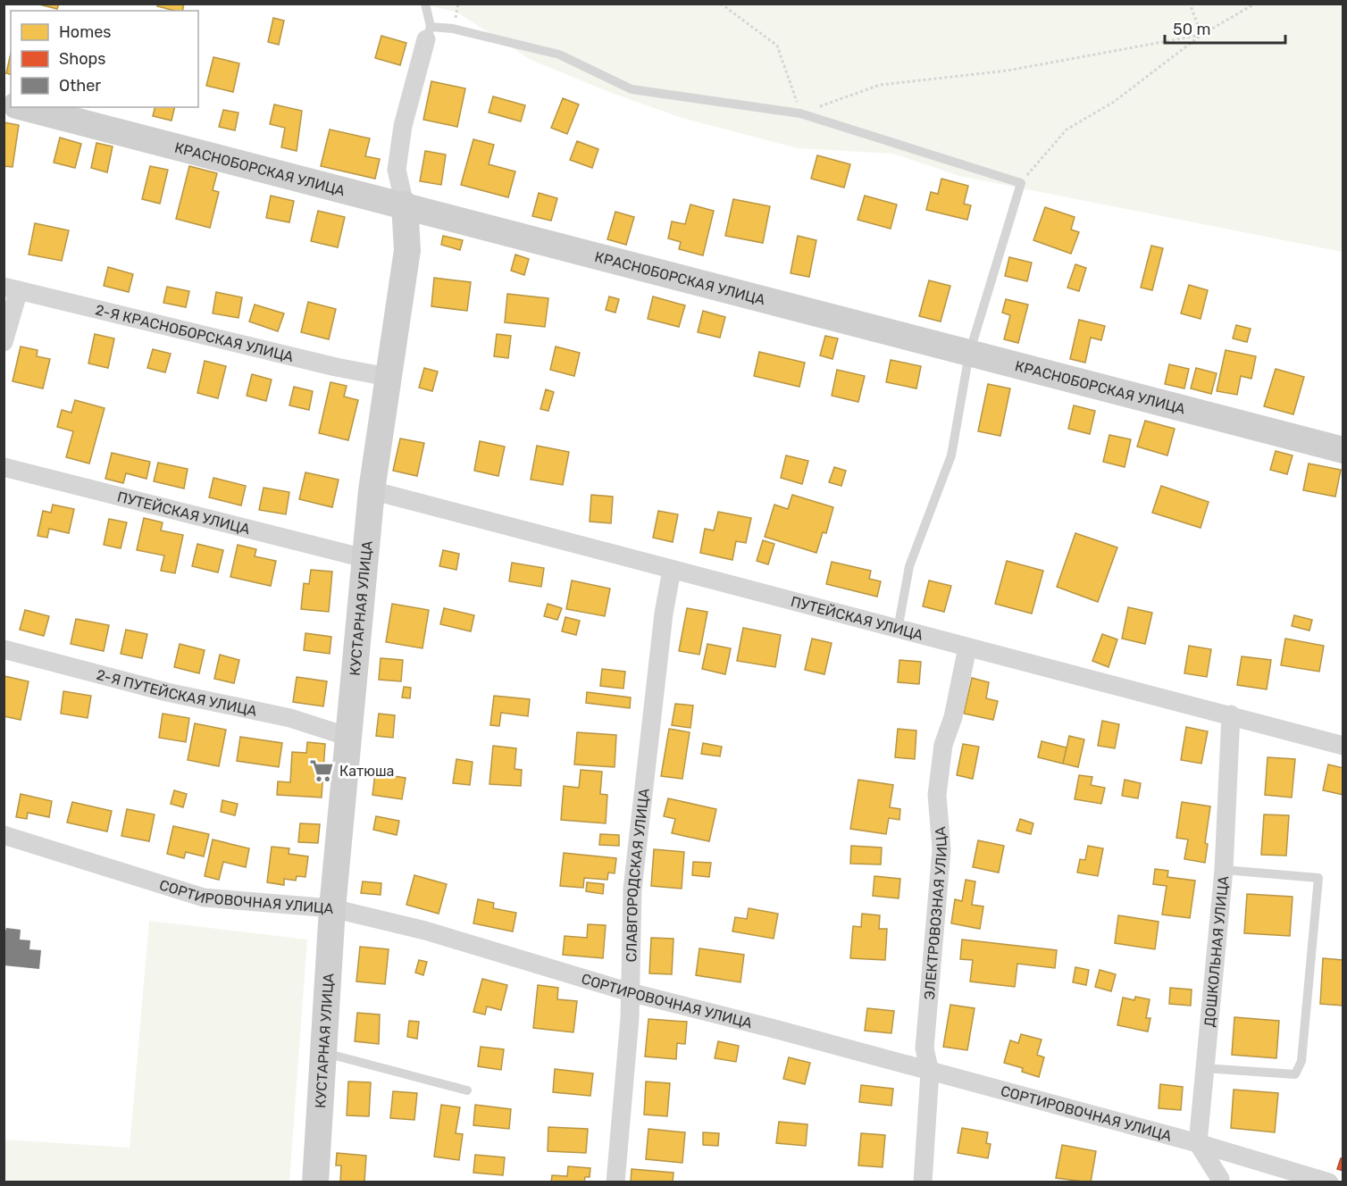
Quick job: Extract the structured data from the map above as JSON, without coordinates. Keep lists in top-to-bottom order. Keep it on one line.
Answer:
{"streets":{"street":["КРАСНОБОРСКАЯ УЛИЦА","2-Я КРАСНОБОРСКАЯ УЛИЦА","ПУТЕЙСКАЯ УЛИЦА","КУСТАРНАЯ УЛИЦА","2-Я ПУТЕЙСКАЯ УЛИЦА","СЛАВГОРОДСКАЯ УЛИЦА","СОРТИРОВОЧНАЯ УЛИЦА","ЭЛЕКТРОВОЗНАЯ УЛИЦА","ДОШКОЛЬНАЯ УЛИЦА"]},"crossings":[["КРАСНОБОРСКАЯ УЛИЦА","КУСТАРНАЯ УЛИЦА"],["2-Я КРАСНОБОРСКАЯ УЛИЦА","КУСТАРНАЯ УЛИЦА"],["ПУТЕЙСКАЯ УЛИЦА","КУСТАРНАЯ УЛИЦА"],["ПУТЕЙСКАЯ УЛИЦА","СЛАВГОРОДСКАЯ УЛИЦА"],["ПУТЕЙСКАЯ УЛИЦА","ЭЛЕКТРОВОЗНАЯ УЛИЦА"],["ПУТЕЙСКАЯ УЛИЦА","ДОШКОЛЬНАЯ УЛИЦА"],["КУСТАРНАЯ УЛИЦА","2-Я ПУТЕЙСКАЯ УЛИЦА"],["КУСТАРНАЯ УЛИЦА","СОРТИРОВОЧНАЯ УЛИЦА"],["СЛАВГОРОДСКАЯ УЛИЦА","СОРТИРОВОЧНАЯ УЛИЦА"],["СОРТИРОВОЧНАЯ УЛИЦА","ЭЛЕКТРОВОЗНАЯ УЛИЦА"],["СОРТИРОВОЧНАЯ УЛИЦА","ДОШКОЛЬНАЯ УЛИЦА"]],"places":{"supermarket":["Катюша"]},"legend":["Homes","Shops","Other"],"scale_bar":"50 m"}
